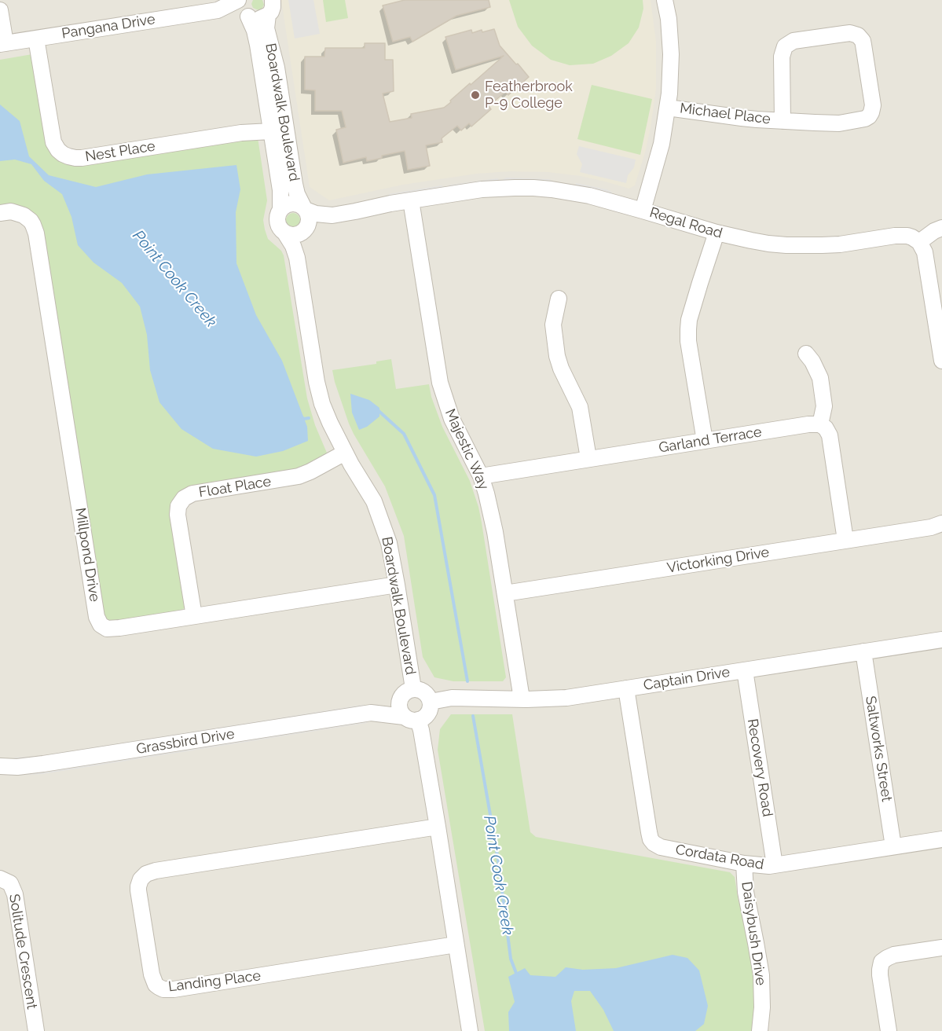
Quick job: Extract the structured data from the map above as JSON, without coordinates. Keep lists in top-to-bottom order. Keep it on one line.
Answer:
{"streets":{"street":["Pangana Drive","Boardwalk Boulevard","Michael Place","Nest Place","Regal Road","Garland Terrace","Majestic Way","Float Place","Millpond Drive","Victorking Drive","Captain Drive","Grassbird Drive","Saltworks Street","Recovery Road","Cordata Road","Daisybush Drive","Solitude Crescent","Landing Place"]},"crossings":[["Pangana Drive","Boardwalk Boulevard"],["Pangana Drive","Nest Place"],["Boardwalk Boulevard","Nest Place"],["Boardwalk Boulevard","Regal Road"],["Boardwalk Boulevard","Float Place"],["Boardwalk Boulevard","Millpond Drive"],["Boardwalk Boulevard","Captain Drive"],["Boardwalk Boulevard","Grassbird Drive"],["Regal Road","Majestic Way"],["Garland Terrace","Majestic Way"],["Majestic Way","Victorking Drive"],["Majestic Way","Captain Drive"],["Float Place","Millpond Drive"],["Captain Drive","Grassbird Drive"],["Captain Drive","Saltworks Street"],["Captain Drive","Recovery Road"],["Captain Drive","Cordata Road"],["Saltworks Street","Cordata Road"],["Recovery Road","Cordata Road"],["Cordata Road","Daisybush Drive"]],"water":["Point Cook Creek"],"places":["Featherbrook P-9 College"]}
